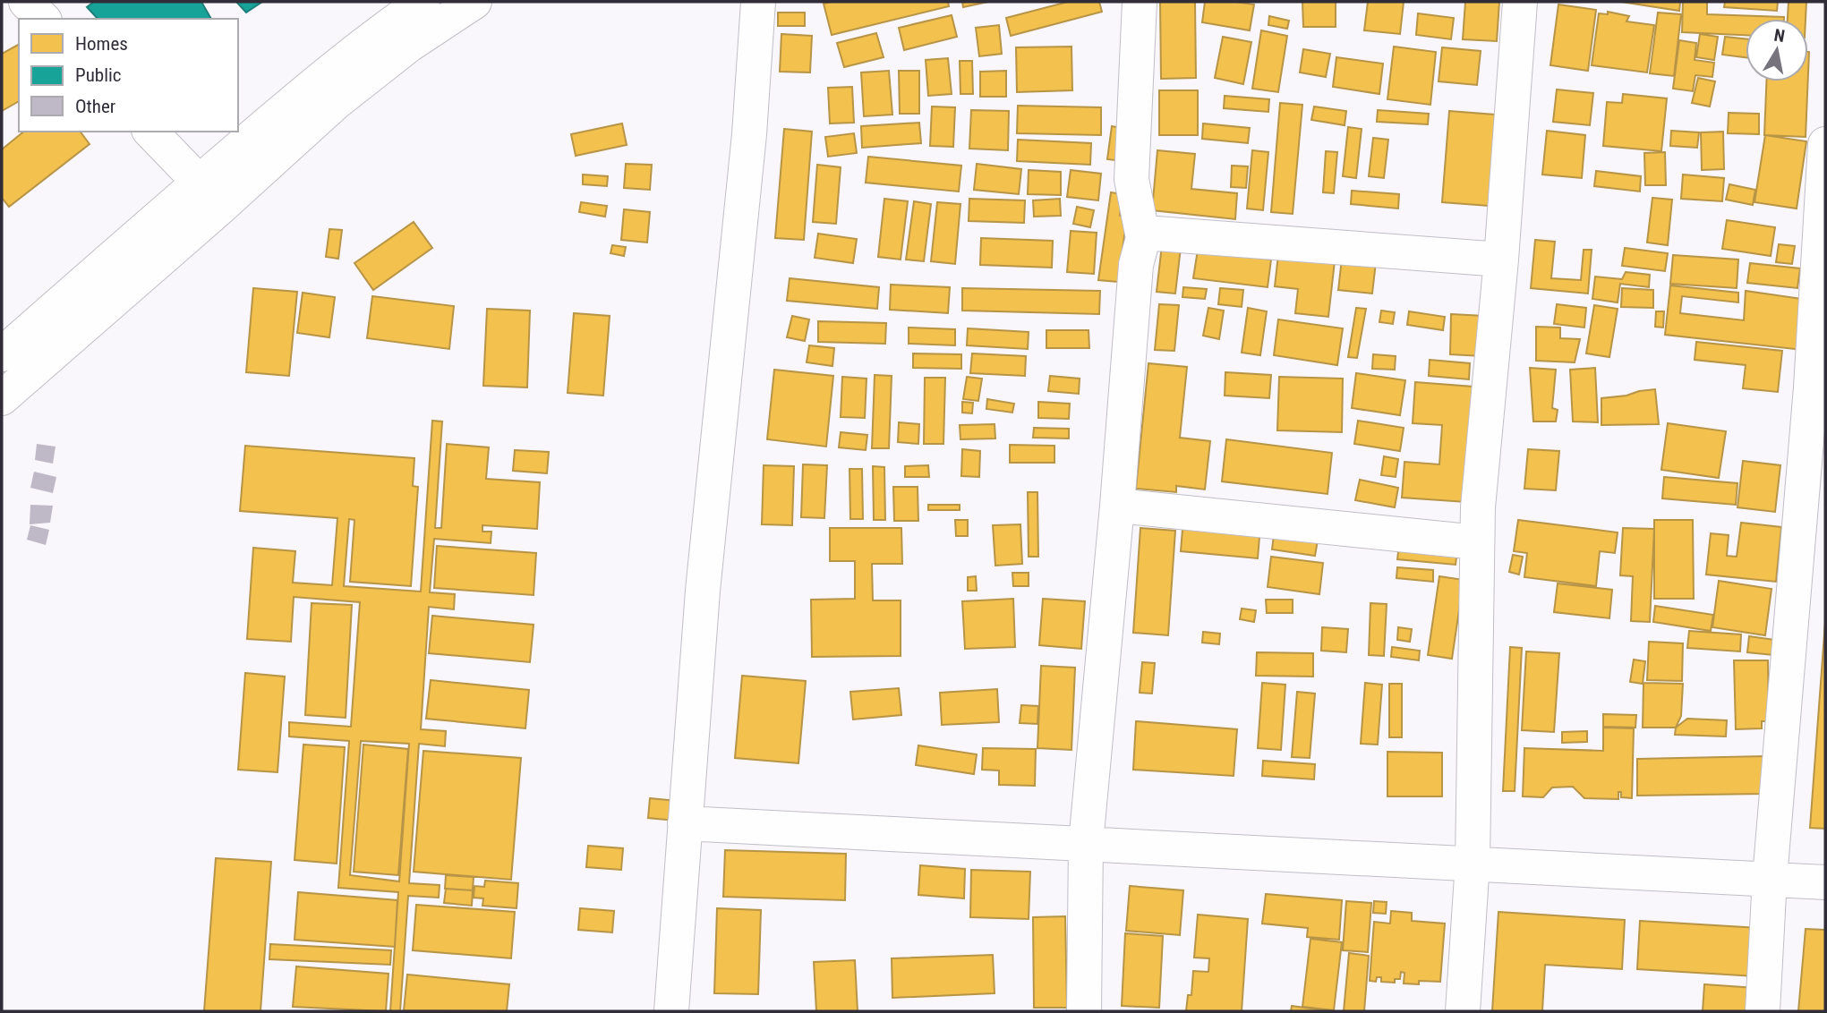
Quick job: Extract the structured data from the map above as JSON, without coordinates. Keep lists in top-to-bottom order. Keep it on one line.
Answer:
{"legend":["Homes","Public","Other"],"north":"top"}
